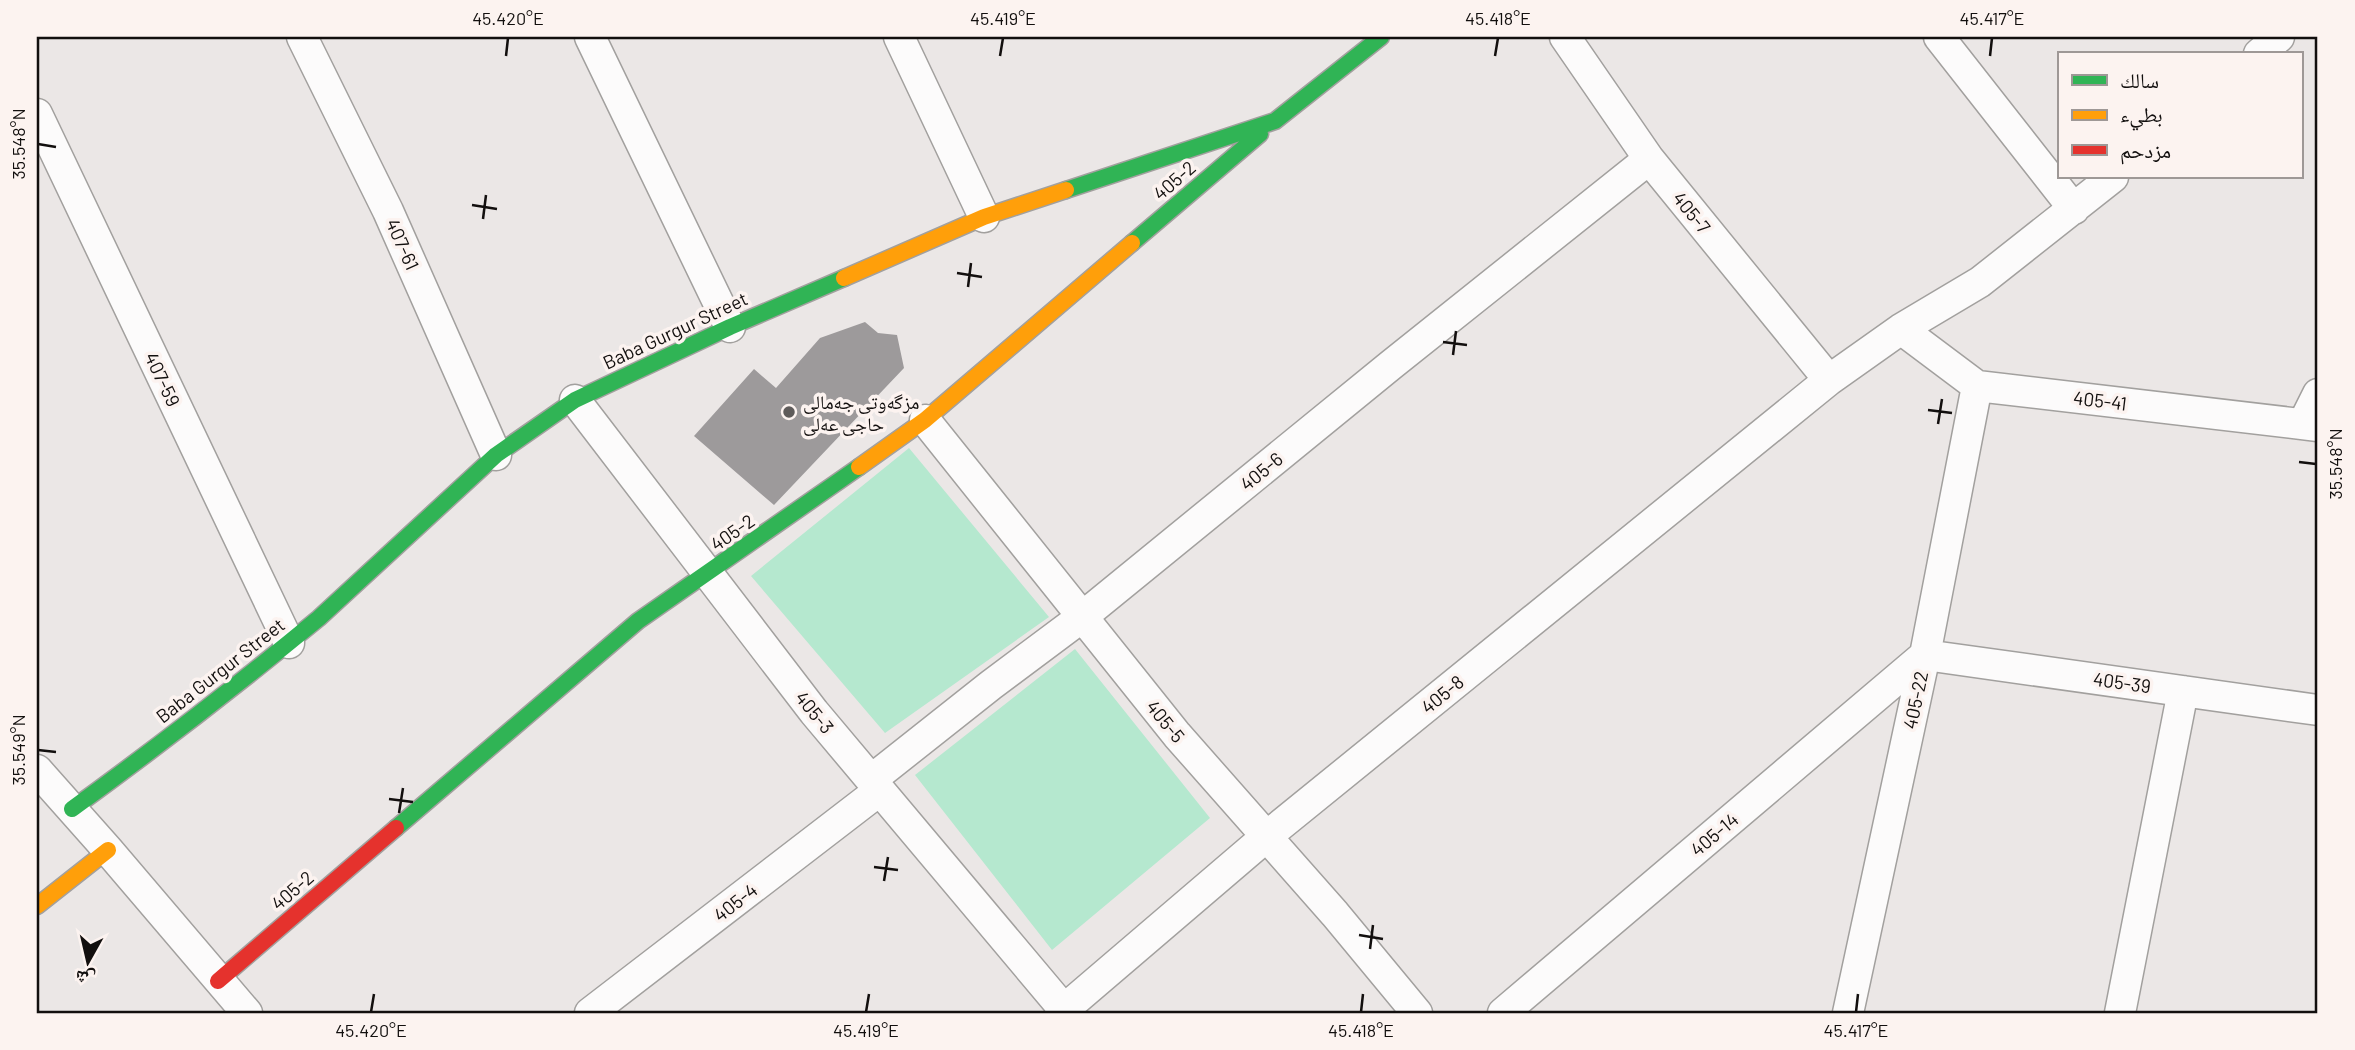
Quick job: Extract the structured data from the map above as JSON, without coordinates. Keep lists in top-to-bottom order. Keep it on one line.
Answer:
{"streets":{"street":["405-2","405-7","407-61","Baba Gurgur Street","407-59","405-41","405-6","405-39","405-8","405-22","405-3","405-5","405-14","405-4"]},"crossings":[["405-2","Baba Gurgur Street"],["405-2","405-3"],["405-2","405-5"],["405-7","405-6"],["405-7","405-8"],["407-61","Baba Gurgur Street"],["Baba Gurgur Street","407-59"],["Baba Gurgur Street","405-3"],["405-41","405-22"],["405-6","405-3"],["405-6","405-5"],["405-6","405-4"],["405-39","405-22"],["405-39","405-14"],["405-8","405-3"],["405-8","405-5"],["405-22","405-14"],["405-3","405-4"]],"places":["مزگەوتی جەمالی حاجی عەلی"],"legend":["سالك","بطيء","مزدحم"],"north":"bottom","coordinates":["45.420°E","45.419°E","45.418°E","45.417°E","35.548°N","35.549°N"]}
